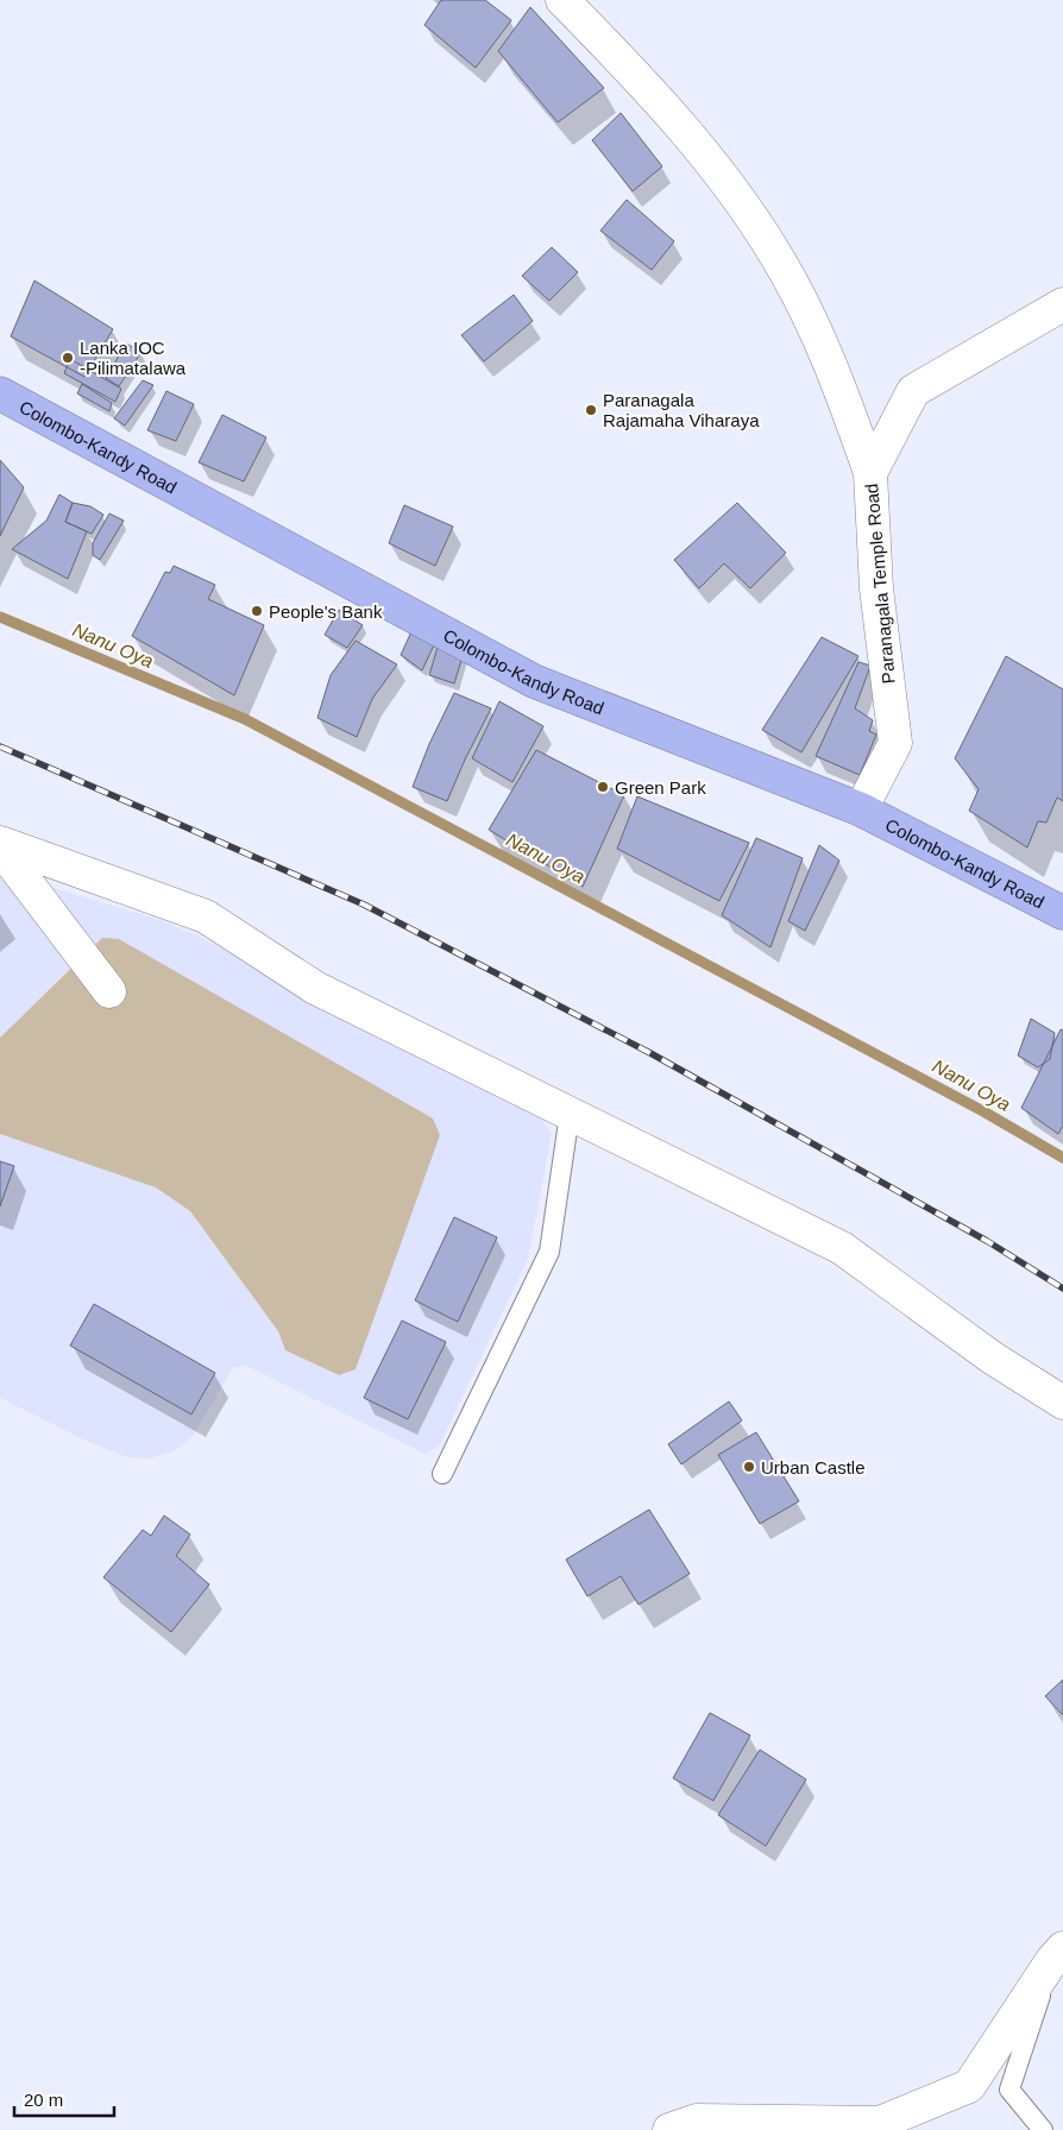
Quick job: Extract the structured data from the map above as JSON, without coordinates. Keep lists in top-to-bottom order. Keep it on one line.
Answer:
{"streets":{"highway":["Colombo-Kandy Road"],"street":["Paranagala Temple Road"]},"crossings":[["Colombo-Kandy Road","Paranagala Temple Road"]],"water":["Nanu Oya"],"places":["Lanka IOC -Pilimatalawa","Paranagala Rajamaha Viharaya","People's Bank","Green Park","Urban Castle"],"scale_bar":"20 m"}
